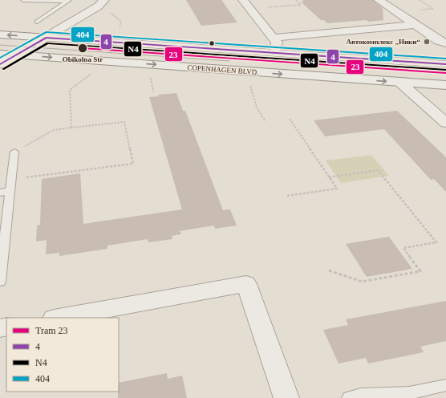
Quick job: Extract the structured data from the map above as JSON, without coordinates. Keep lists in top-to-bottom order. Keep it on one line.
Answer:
{"streets":{"street":["COPENHAGEN BLVD."]},"places":["Автокомплекс „Ники“","Obikolna Str"],"lines":["transit line 404","transit line 4","transit line N4","tram line 23"],"legend":["Tram 23","4","N4","404"]}
